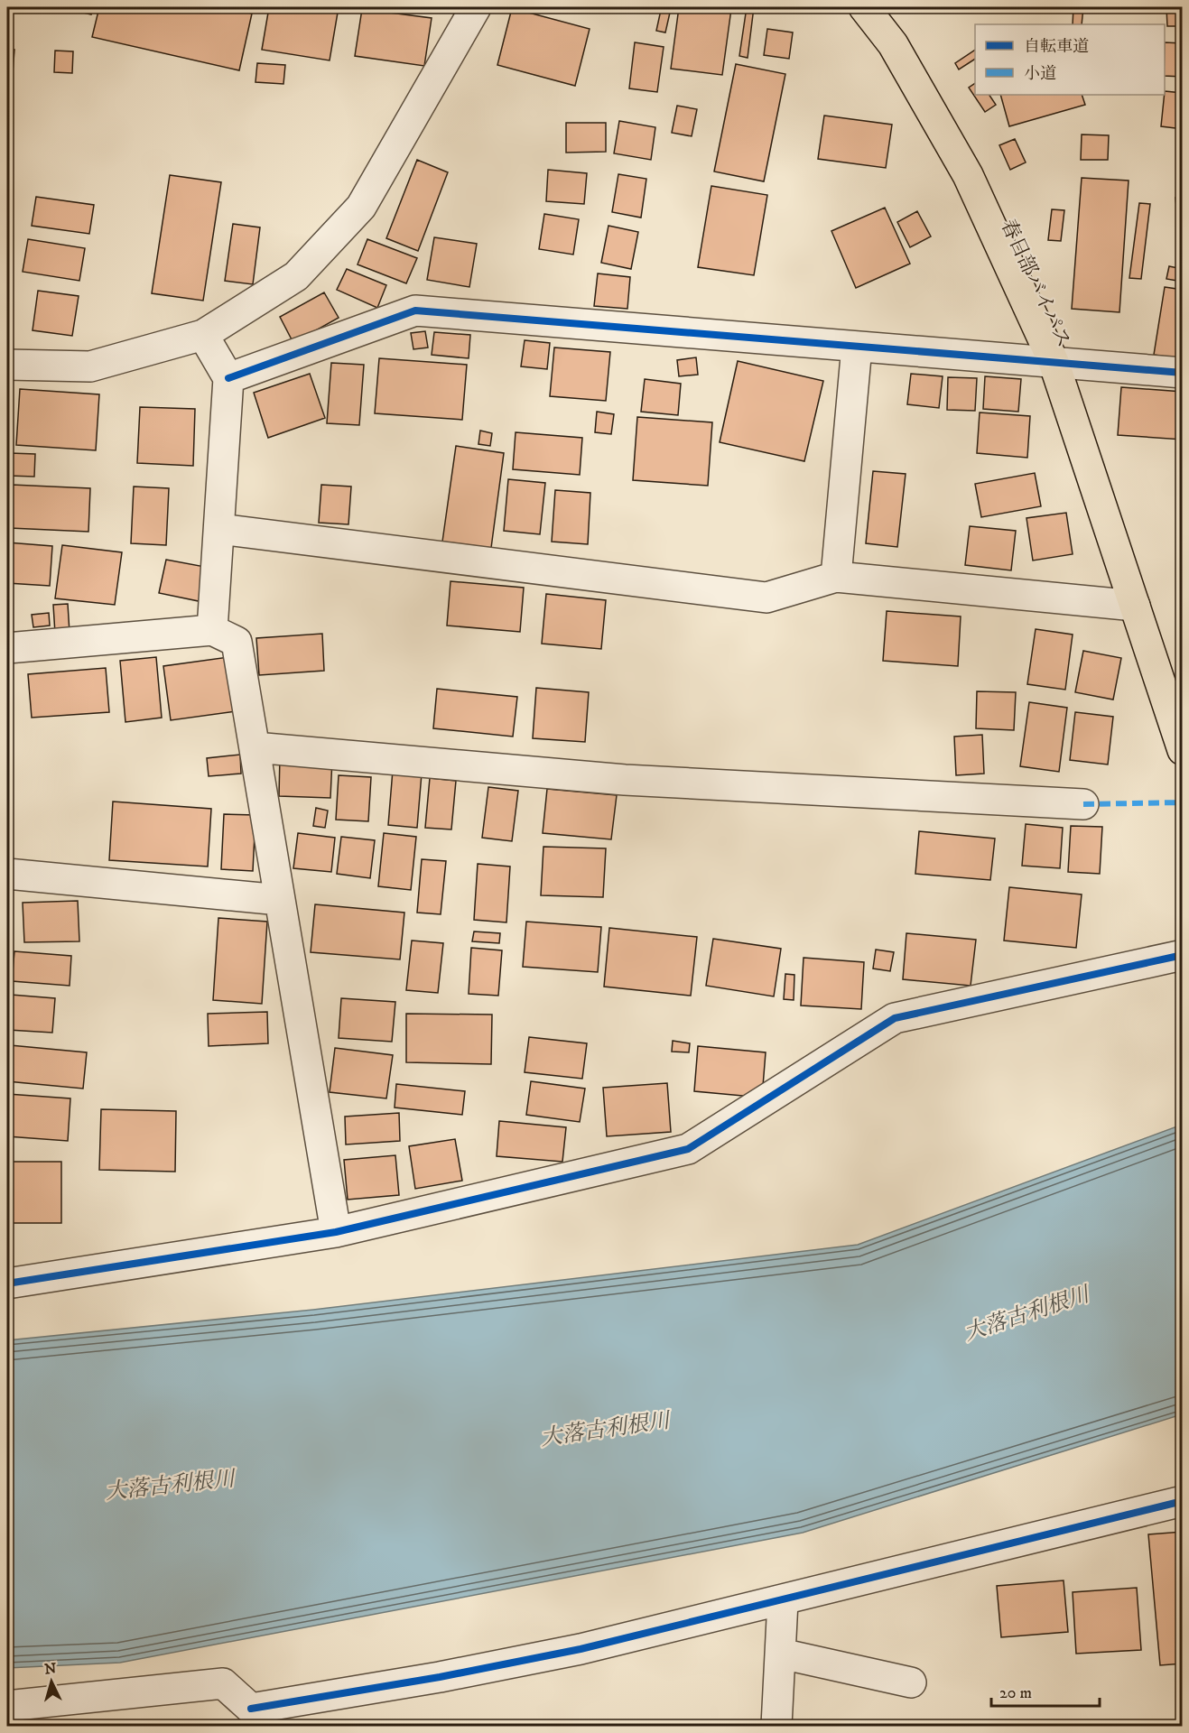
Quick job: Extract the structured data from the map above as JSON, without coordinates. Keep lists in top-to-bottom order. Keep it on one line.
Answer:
{"streets":{"highway":["春日部バイパス"]},"water":["大落古利根川"],"legend":["自転車道","小道"],"scale_bar":"20 m","north":"top"}
